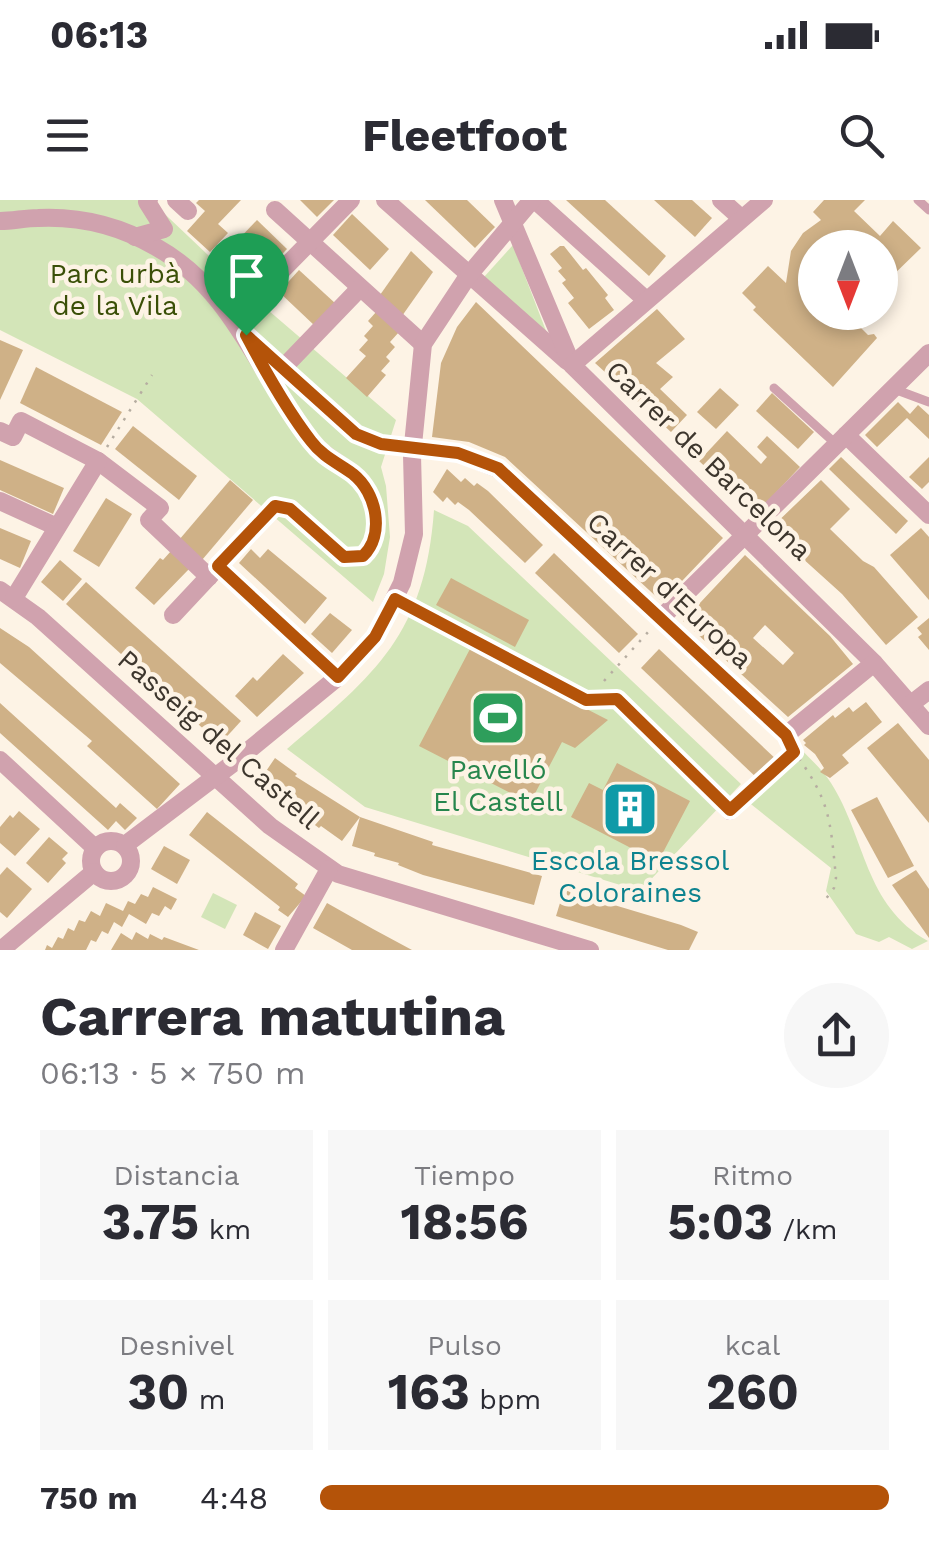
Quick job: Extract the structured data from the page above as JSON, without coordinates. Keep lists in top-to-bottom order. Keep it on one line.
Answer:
{"streets":{"street":["Carrer de Barcelona","Carrer d'Europa","Passeig del Castell"]},"parks":["Parc urbà de la Vila"],"places":{"sports":["Pavelló El Castell"],"building":["Escola Bressol Coloraines"]},"north":"bottom","page":{"status":"06:13","header":"Fleetfoot","heading":["Carrera matutina","06:13 · 5 × 750 m"],"stats":[["Distancia","3.75 km"],["Tiempo","18:56"],["Ritmo","5:03 /km"],["Desnivel","30 m"],["Pulso","163 bpm"],["kcal","260"]],"list":[{"name":"750 m","note":"4:48"}]}}
